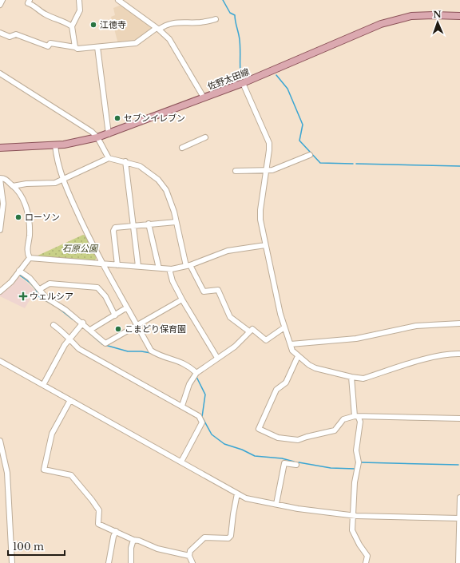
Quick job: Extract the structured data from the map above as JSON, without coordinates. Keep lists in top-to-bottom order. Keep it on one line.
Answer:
{"streets":{"main road":["佐野太田線"]},"parks":["石原公園"],"places":{"other":["江徳寺","セブンイレブン","ローソン","こまどり保育園"],"health":["ウェルシア"]},"scale_bar":"100 m","north":"top"}
